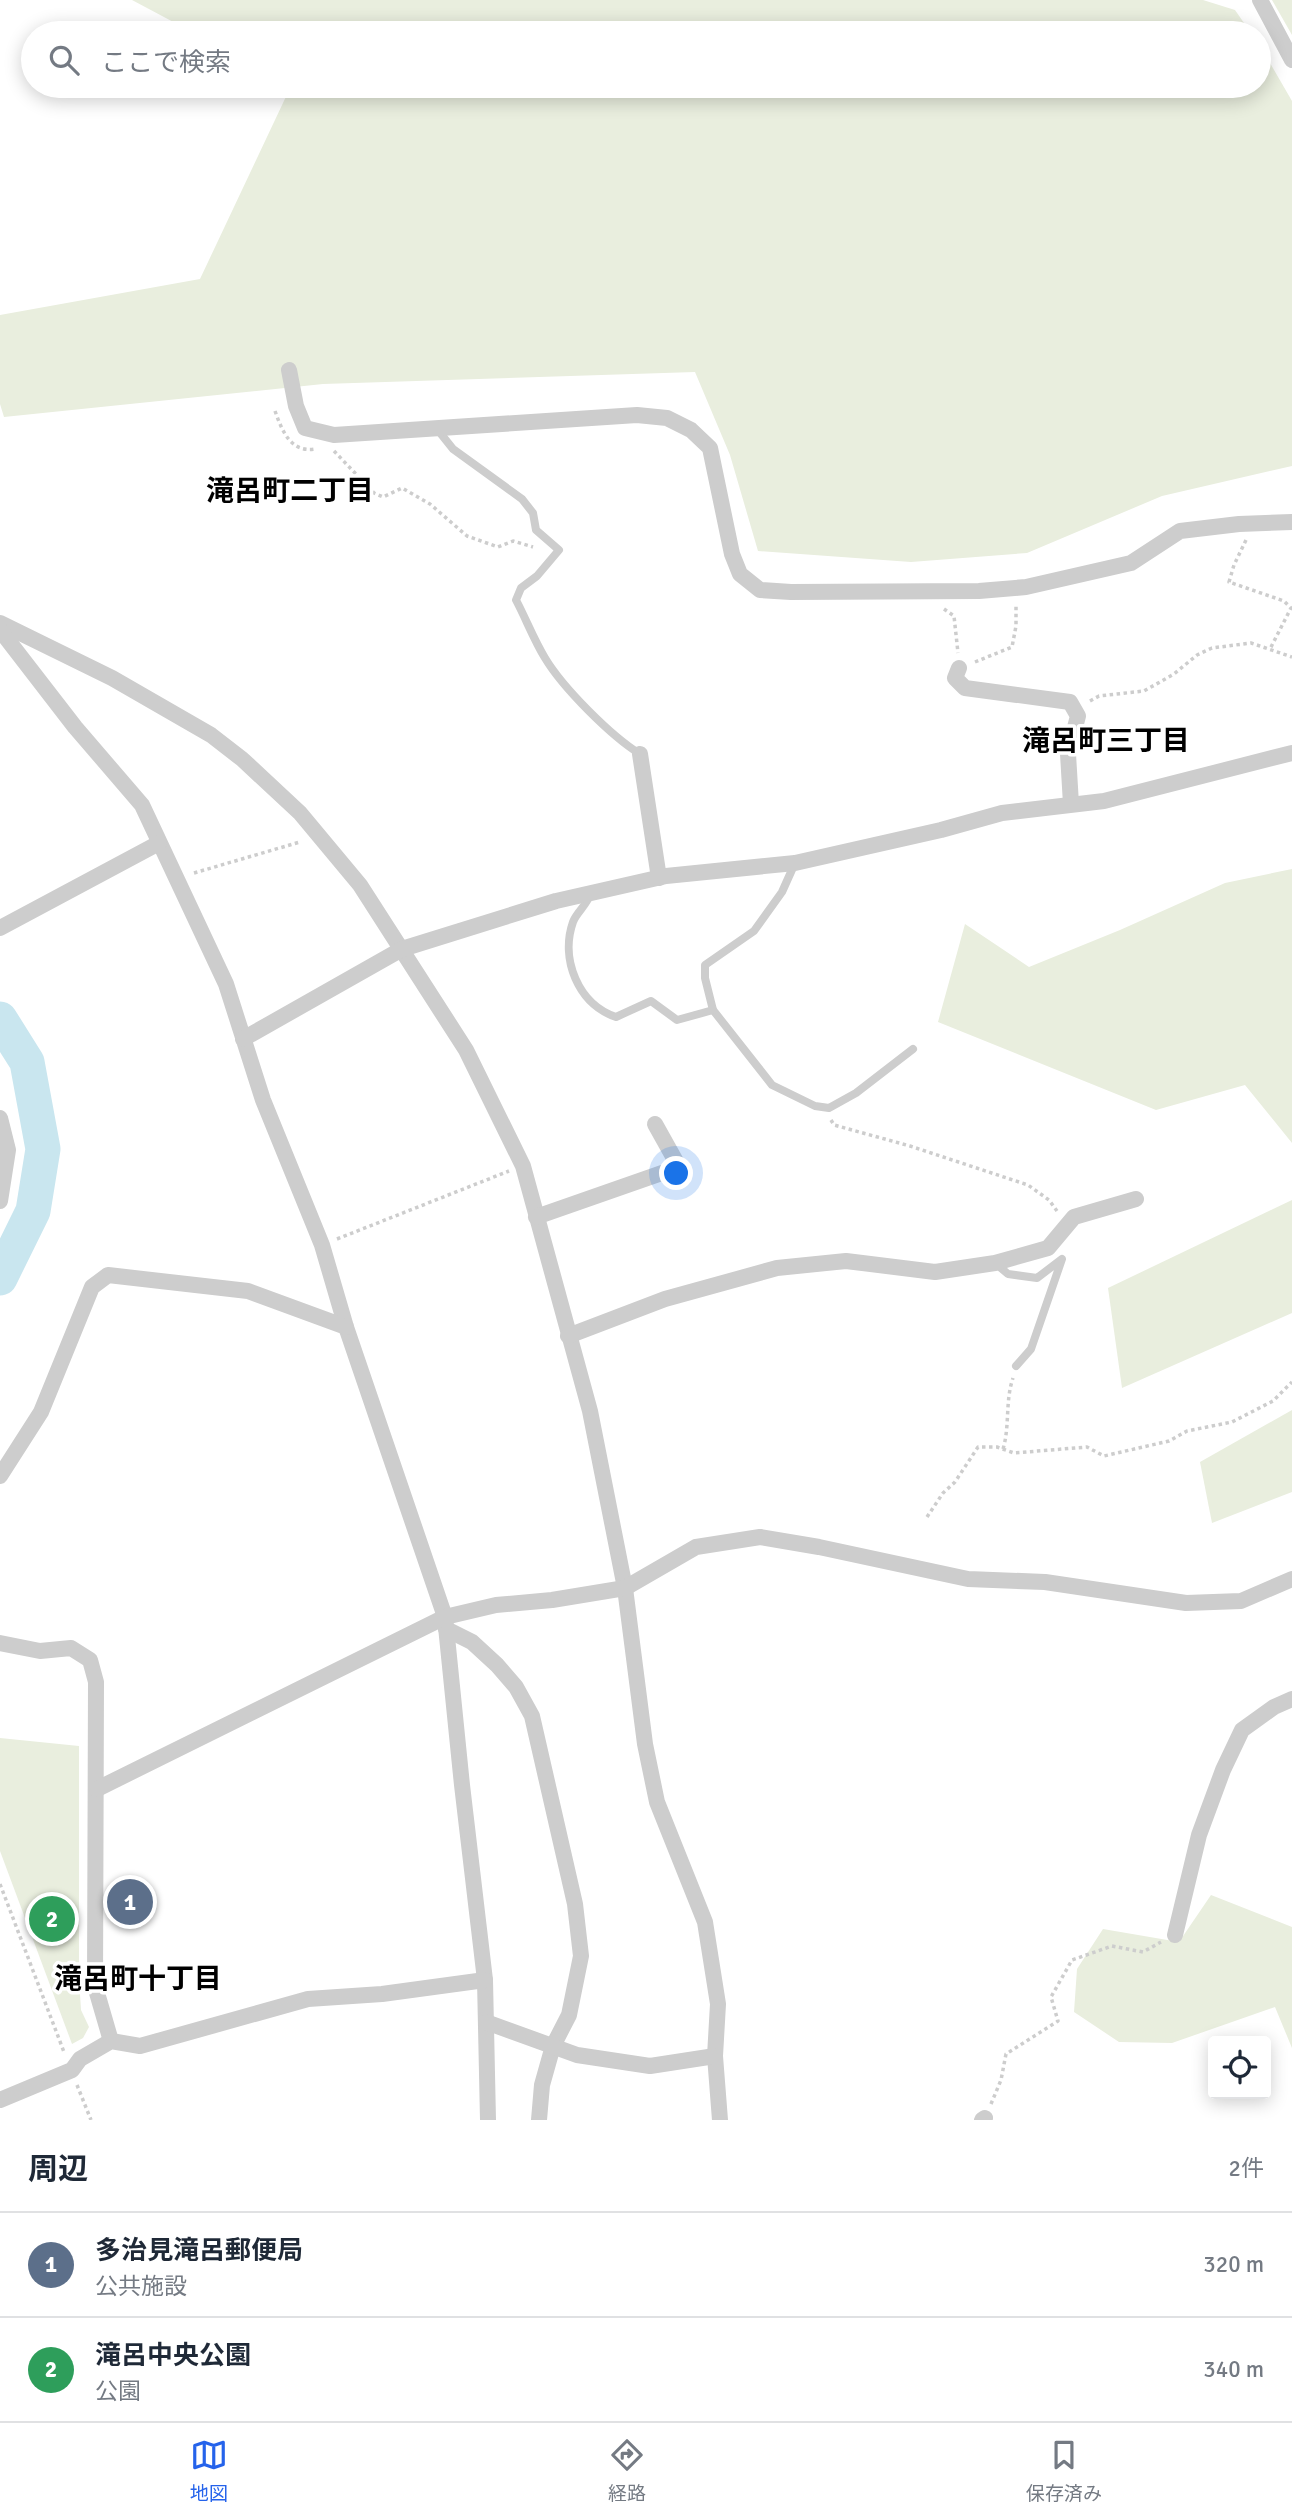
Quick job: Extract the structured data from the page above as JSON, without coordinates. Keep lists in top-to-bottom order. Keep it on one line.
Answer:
{"districts":["滝呂町二丁目","滝呂町三丁目","滝呂町十丁目"],"page":{"search":"ここで検索","pins":["1","2"],"heading":["周辺","2件"],"list":[{"mark":"1","name":"多治見滝呂郵便局","note":"公共施設","value":"320 m"},{"mark":"2","name":"滝呂中央公園","note":"公園","value":"340 m"}],"nav":["地図","経路","保存済み"]}}
